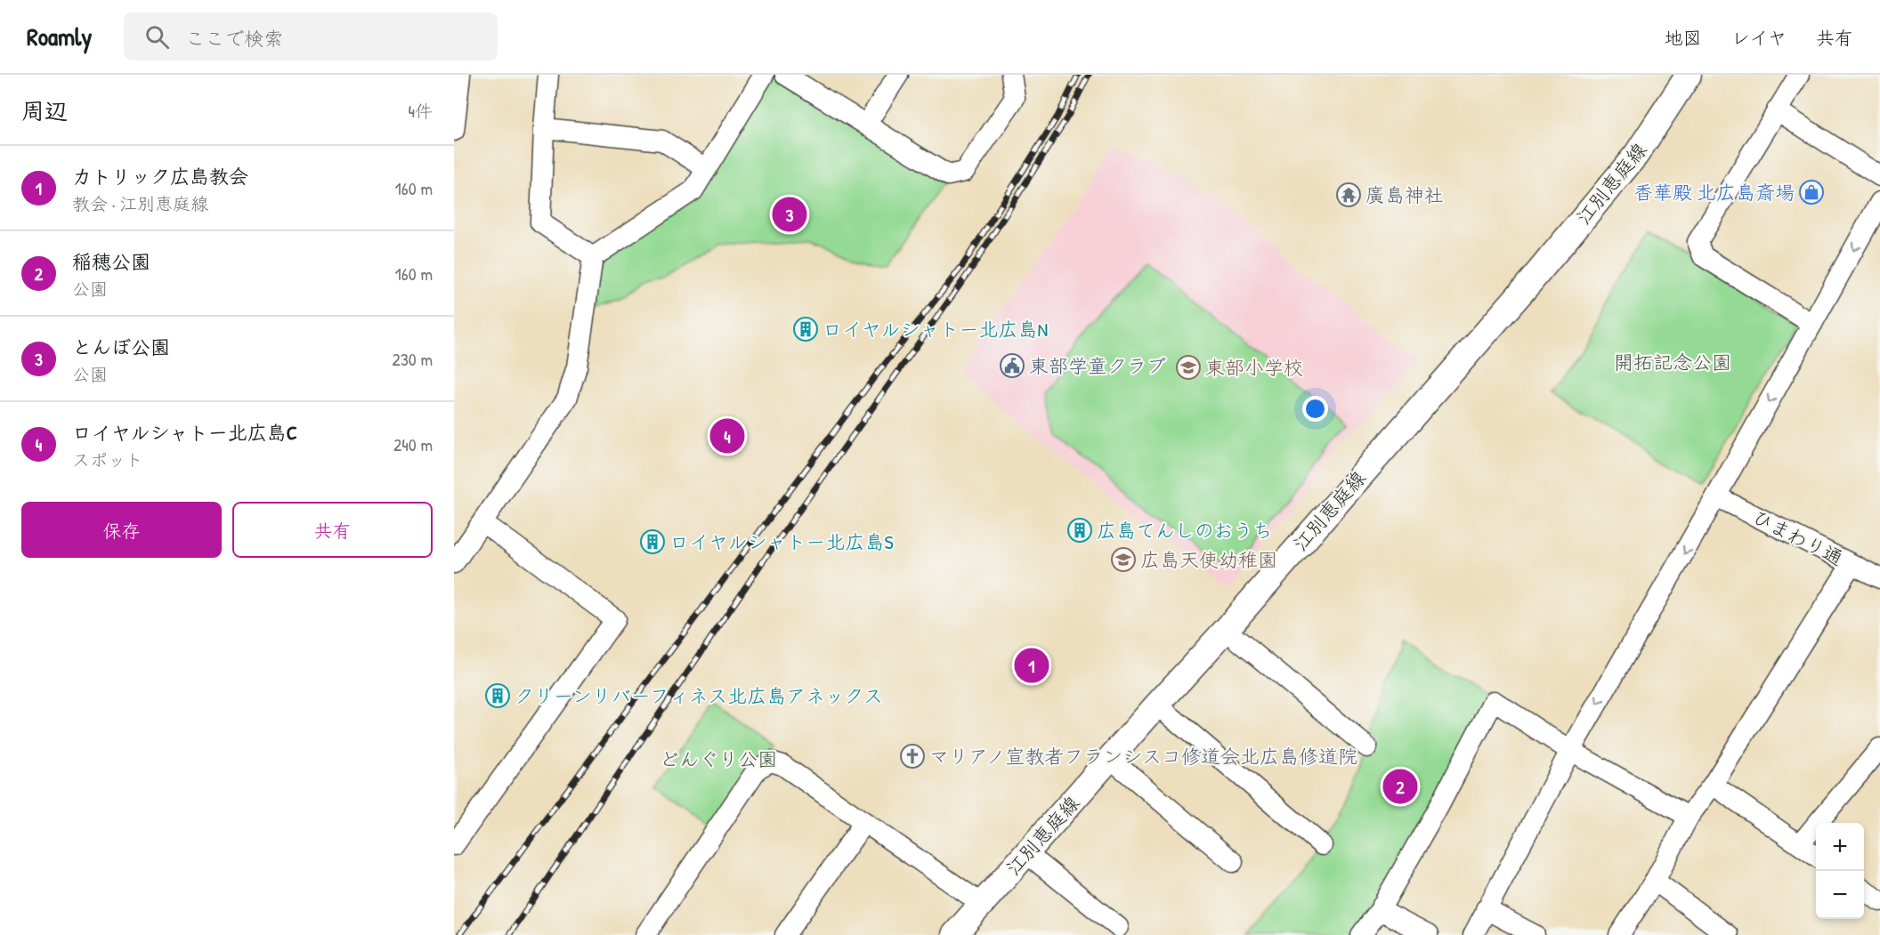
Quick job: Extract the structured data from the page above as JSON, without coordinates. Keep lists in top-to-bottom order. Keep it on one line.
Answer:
{"streets":{"main road":["江別恵庭線"],"street":["ひまわり通"]},"parks":["開拓記念公園","どんぐり公園"],"places":{"shop":["香華殿 北広島斎場"],"temple":["廣島神社"],"building":["ロイヤルシャトー北広島N","広島てんしのおうち","ロイヤルシャトー北広島S","クリーンリバーフィネス北広島アネックス"],"public building":["東部学童クラブ"],"school or university":["東部小学校","広島天使幼稚園"],"church":["マリアノ宣教者フランシスコ修道会北広島修道院"]},"page":{"header":"Roamly","search":"ここで検索","nav":["地図","レイヤ","共有"],"heading":["周辺","4件"],"list":[{"mark":"1","name":"カトリック広島教会","note":"教会 · 江別恵庭線","value":"160 m"},{"mark":"2","name":"稲穂公園","note":"公園","value":"160 m"},{"mark":"3","name":"とんぼ公園","note":"公園","value":"230 m"},{"mark":"4","name":"ロイヤルシャトー北広島C","note":"スポット","value":"240 m"}],"pins":["3","4","1","2"],"buttons":["保存","共有"],"map_buttons":["+","−"]}}
